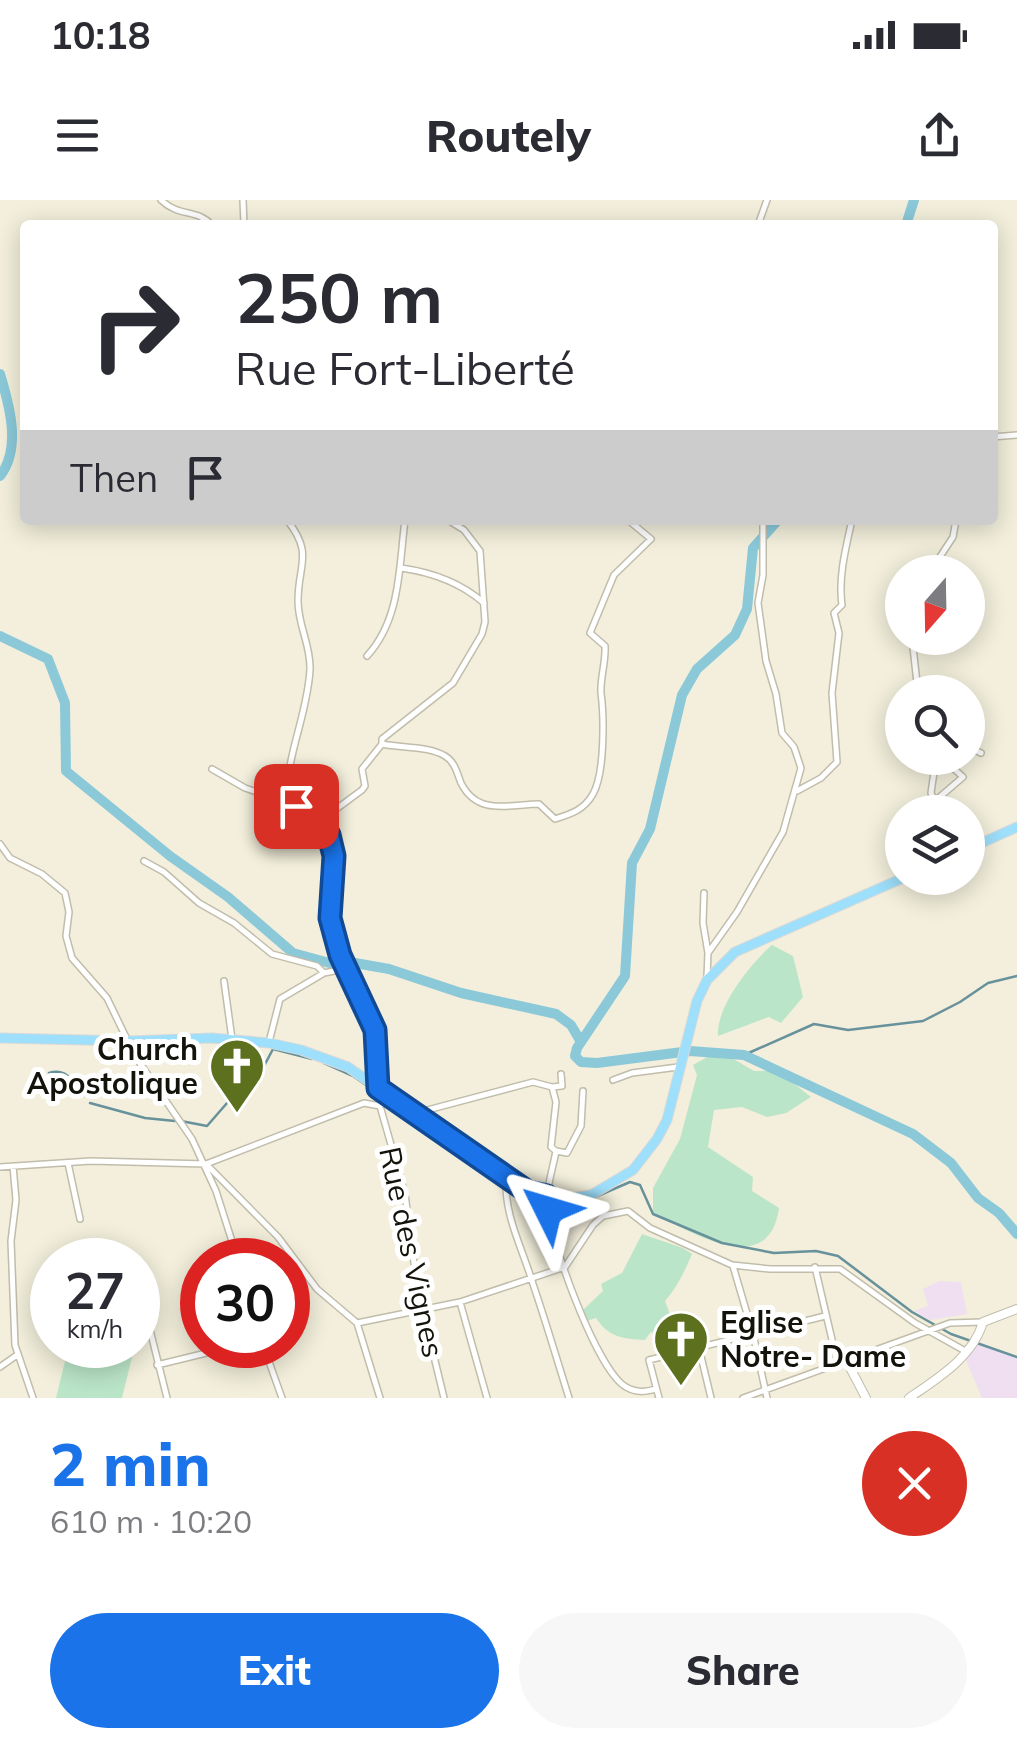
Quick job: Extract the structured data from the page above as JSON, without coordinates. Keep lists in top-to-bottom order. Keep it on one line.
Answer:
{"streets":{"street":["Rue des Vignes"]},"places":{"church":["Church Apostolique","Eglise Notre- Dame"]},"north":"bottom","page":{"status":"10:18","header":"Routely","turn":["250 m","Rue Fort-Liberté"],"then":"Then","speed":"27 km/h","limit":"30","heading":["2 min","610 m · 10:20"],"buttons":["Exit","Share"]}}
